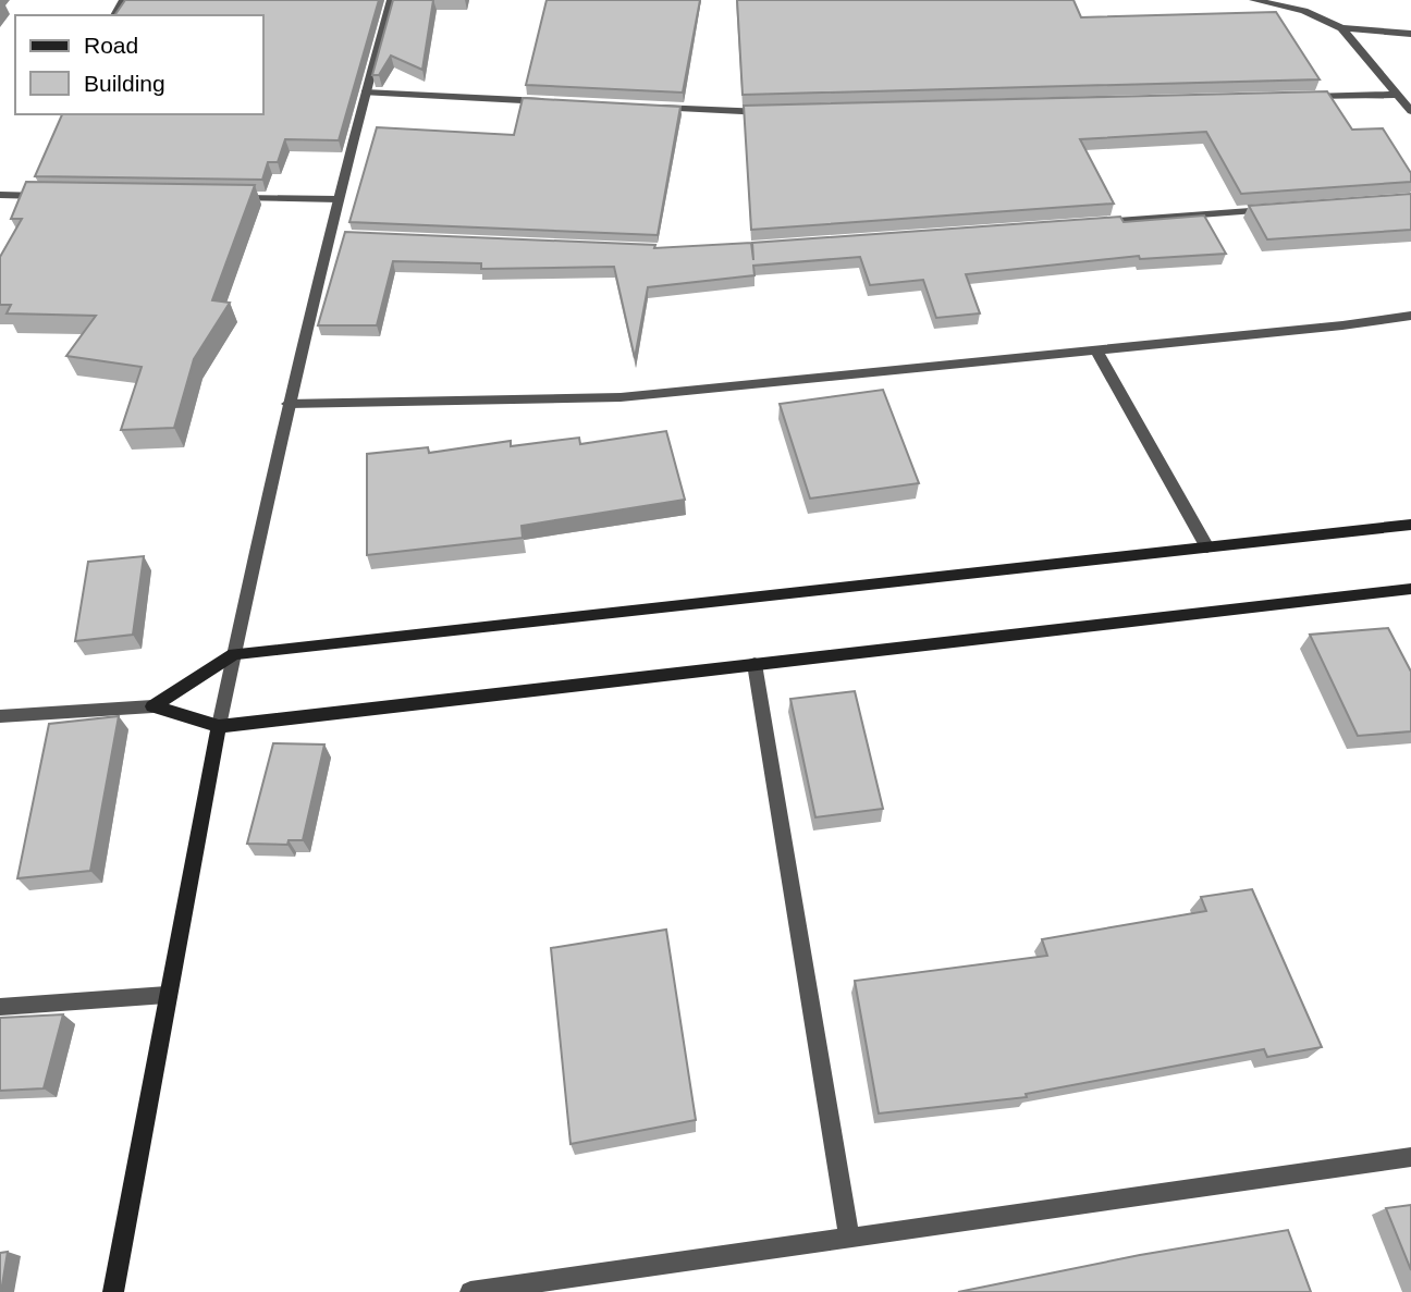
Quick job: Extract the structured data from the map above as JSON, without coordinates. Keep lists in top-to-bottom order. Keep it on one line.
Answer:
{"legend":["Road","Building"]}
